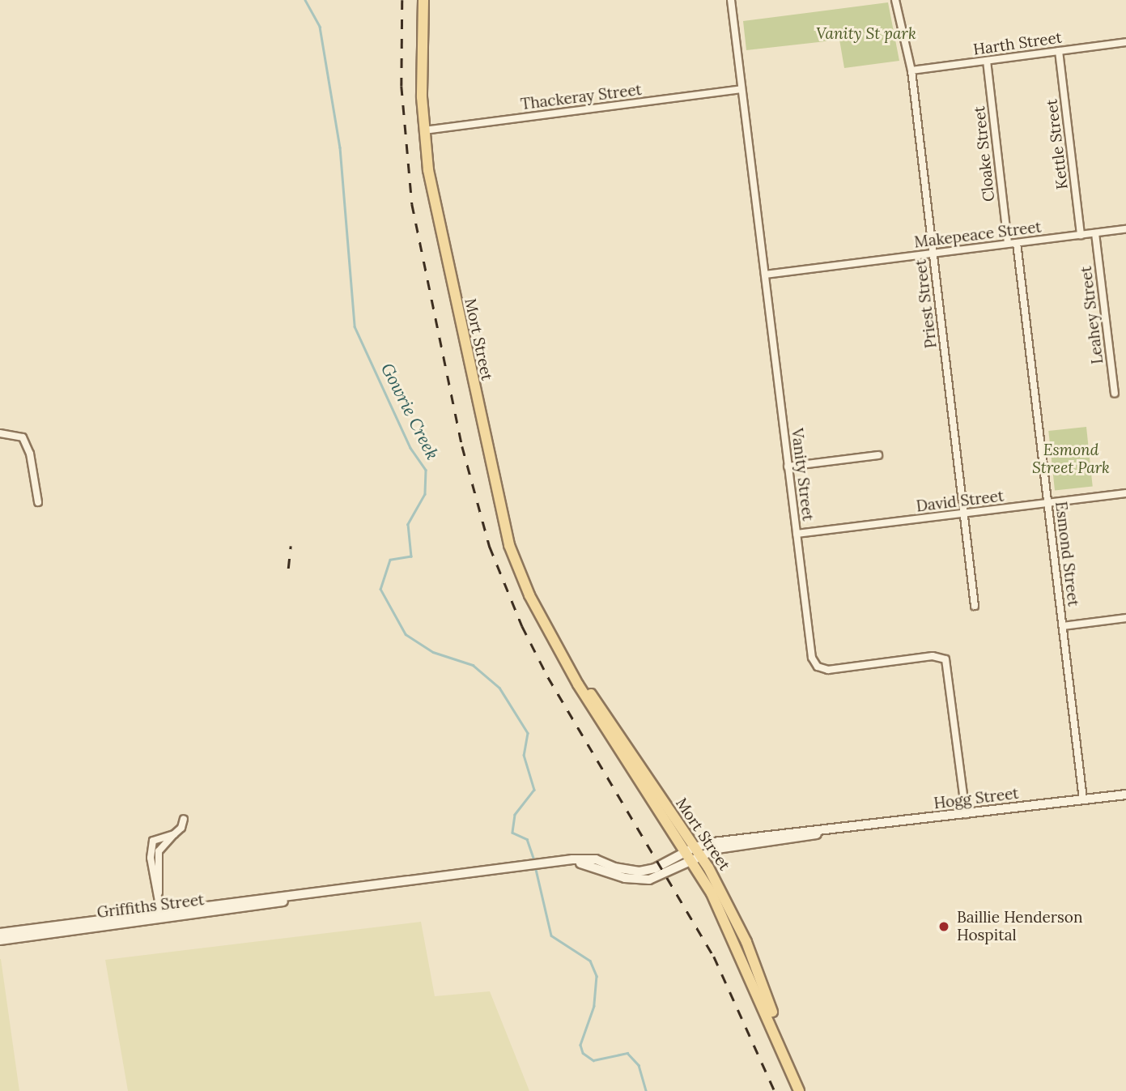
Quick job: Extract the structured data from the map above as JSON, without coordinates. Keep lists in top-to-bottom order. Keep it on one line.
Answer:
{"streets":{"main road":["Mort Street"],"street":["Harth Street","Thackeray Street","Kettle Street","Cloake Street","Makepeace Street","Priest Street","Leahey Street","Vanity Street","David Street","Esmond Street","Hogg Street","Griffiths Street"]},"crossings":[["Harth Street","Kettle Street"],["Harth Street","Cloake Street"],["Harth Street","Priest Street"],["Thackeray Street","Mort Street"],["Thackeray Street","Vanity Street"],["Kettle Street","Makepeace Street"],["Cloake Street","Makepeace Street"],["Makepeace Street","Priest Street"],["Makepeace Street","Leahey Street"],["Makepeace Street","Vanity Street"],["Makepeace Street","Esmond Street"],["Priest Street","David Street"],["Mort Street","Hogg Street"],["Mort Street","Griffiths Street"],["Vanity Street","David Street"],["Vanity Street","Hogg Street"],["David Street","Esmond Street"],["Esmond Street","Hogg Street"],["Hogg Street","Griffiths Street"]],"water":["Gowrie Creek"],"parks":["Vanity St park","Esmond Street Park"],"places":["Baillie Henderson Hospital"]}
